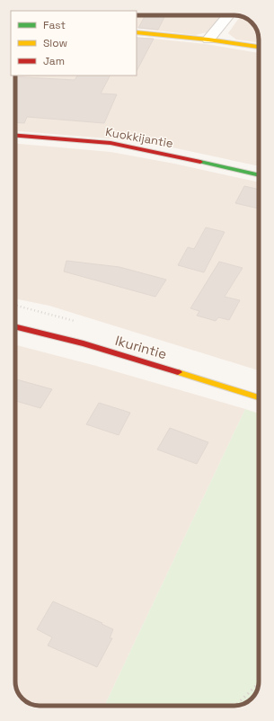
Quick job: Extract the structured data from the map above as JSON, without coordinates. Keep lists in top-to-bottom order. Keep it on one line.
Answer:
{"streets":{"street":["Kuokkijantie","Ikurintie"]},"legend":["Fast","Slow","Jam"]}
